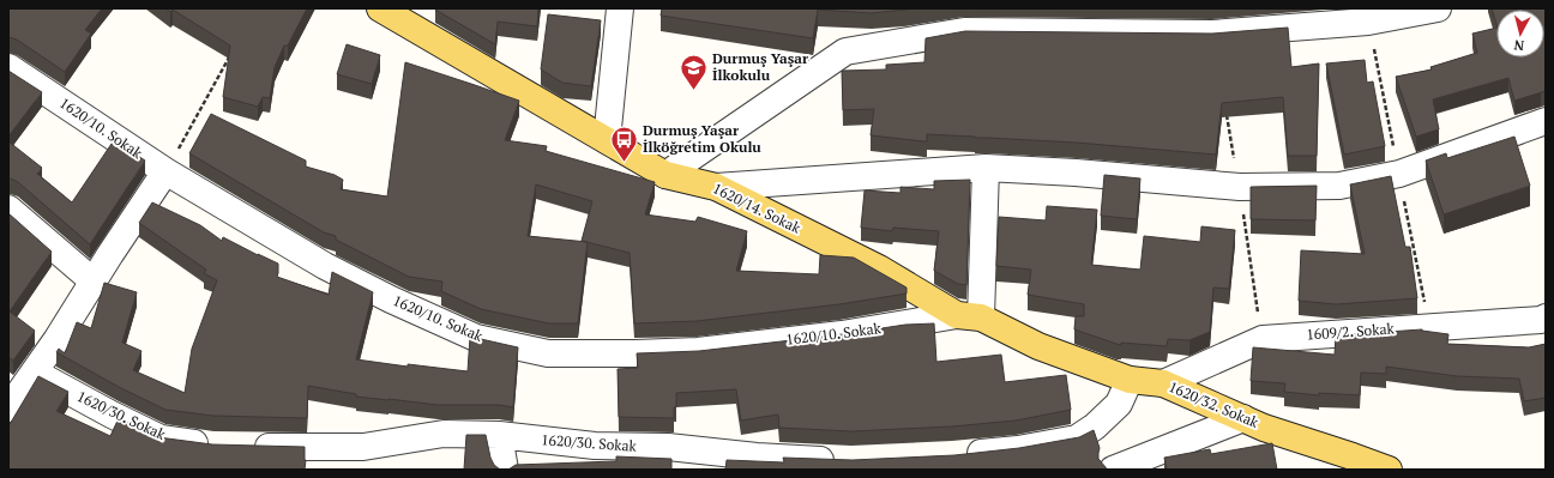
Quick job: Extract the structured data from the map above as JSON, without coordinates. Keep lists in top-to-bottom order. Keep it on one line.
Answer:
{"streets":{"main road":["1620/14. Sokak","1620/32. Sokak"],"street":["1620/10. Sokak","1609/2. Sokak","1620/30. Sokak"]},"crossings":[["1620/10. Sokak","1620/14. Sokak"],["1620/10. Sokak","1620/32. Sokak"],["1620/14. Sokak","1620/32. Sokak"],["1609/2. Sokak","1620/32. Sokak"]],"places":{"school or university":["Durmuş Yaşar İlkokulu"],"bus stop":["Durmuş Yaşar İlköğretim Okulu"]},"north":"bottom"}
